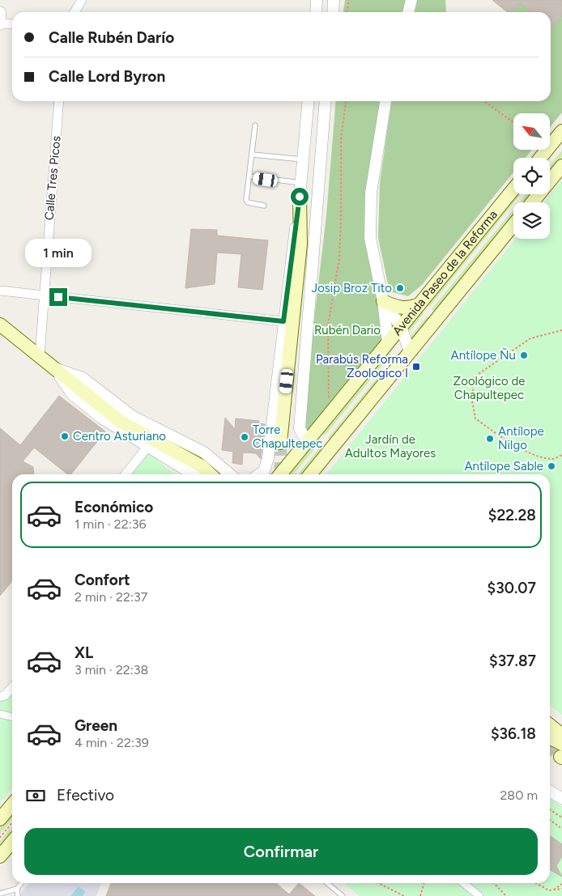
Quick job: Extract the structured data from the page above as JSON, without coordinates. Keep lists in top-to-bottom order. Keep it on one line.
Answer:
{"streets":{"main road":["Avenida Paseo de la Reforma"],"street":["Calle Tres Picos"]},"parks":["Rubén Dario","Zoológico de Chapultepec","Jardín de Adultos Mayores"],"places":{"other":["Josip Broz Tito","Antílope Ñu","Centro Asturiano","Torre Chapultepec","Antílope Nilgo","Antílope Sable"],"transit":["Parabús Reforma Zoologico I"]},"north":"top left","page":{"banner":["Calle Rubén Darío","Calle Lord Byron"],"bubble":"1 min","list":[{"name":"Económico","note":"1 min · 22:36","value":"$22.28"},{"name":"Confort","note":"2 min · 22:37","value":"$30.07"},{"name":"XL","note":"3 min · 22:38","value":"$37.87"},{"name":"Green","note":"4 min · 22:39","value":"$36.18"}],"pay":["Efectivo","280 m"],"buttons":"Confirmar"}}
